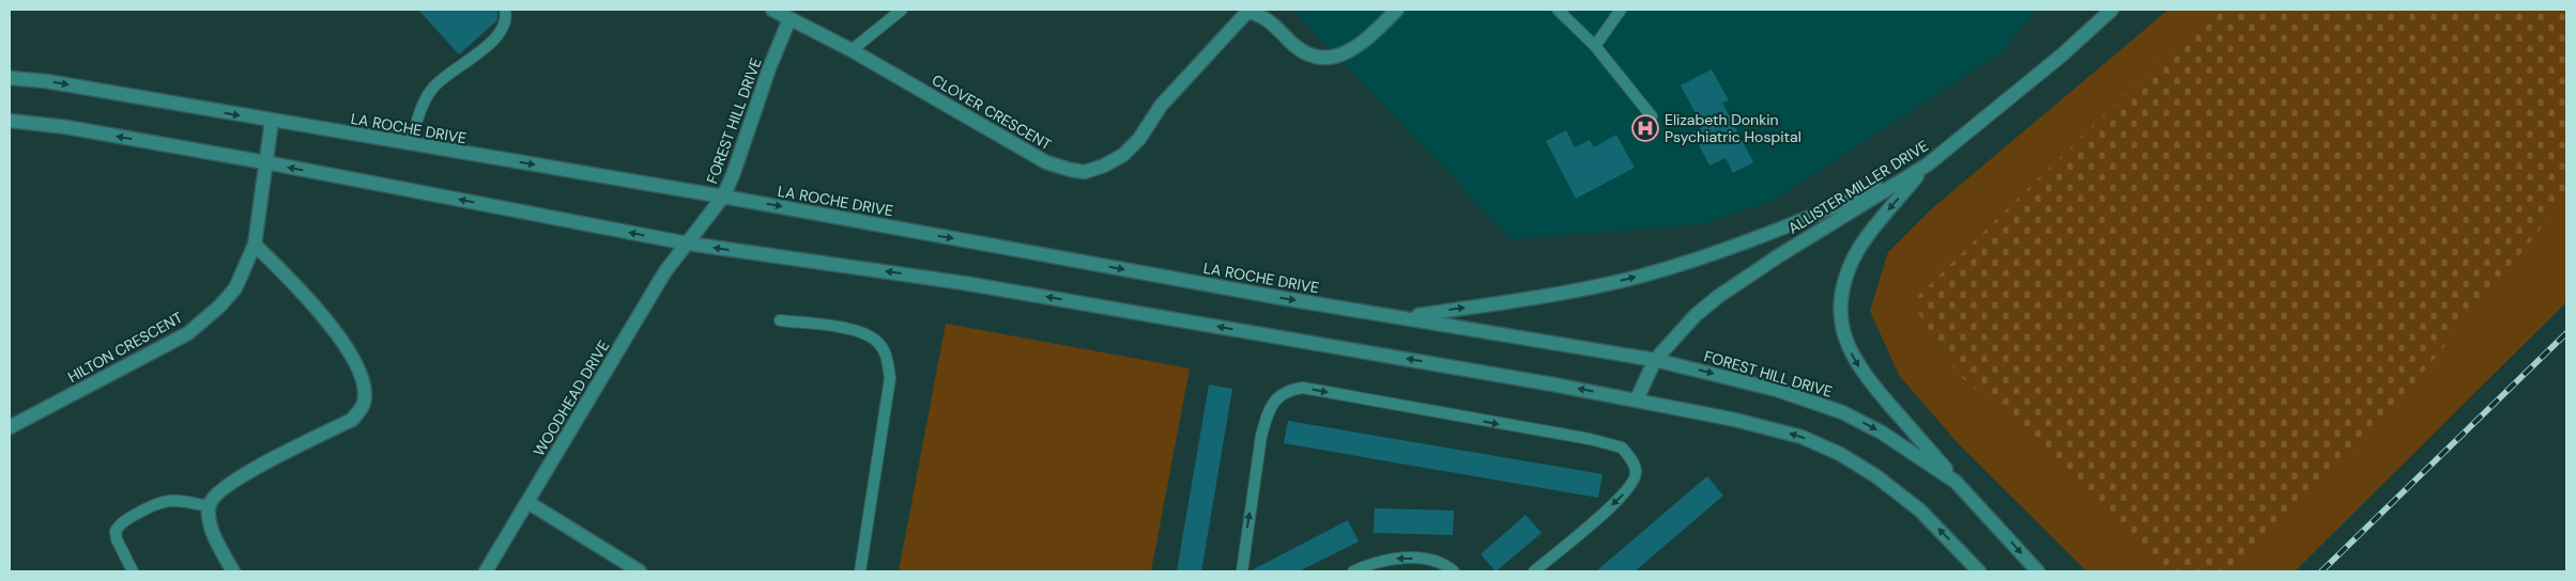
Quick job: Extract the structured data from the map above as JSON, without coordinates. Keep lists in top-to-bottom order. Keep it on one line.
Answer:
{"streets":{"street":["CLOVER CRESCENT","FOREST HILL DRIVE","LA ROCHE DRIVE","ALLISTER MILLER DRIVE","HILTON CRESCENT","WOODHEAD DRIVE"]},"crossings":[["CLOVER CRESCENT","FOREST HILL DRIVE"],["FOREST HILL DRIVE","LA ROCHE DRIVE"],["FOREST HILL DRIVE","ALLISTER MILLER DRIVE"],["FOREST HILL DRIVE","WOODHEAD DRIVE"],["LA ROCHE DRIVE","ALLISTER MILLER DRIVE"],["LA ROCHE DRIVE","HILTON CRESCENT"]],"places":{"hospital":["Elizabeth Donkin Psychiatric Hospital"]}}
